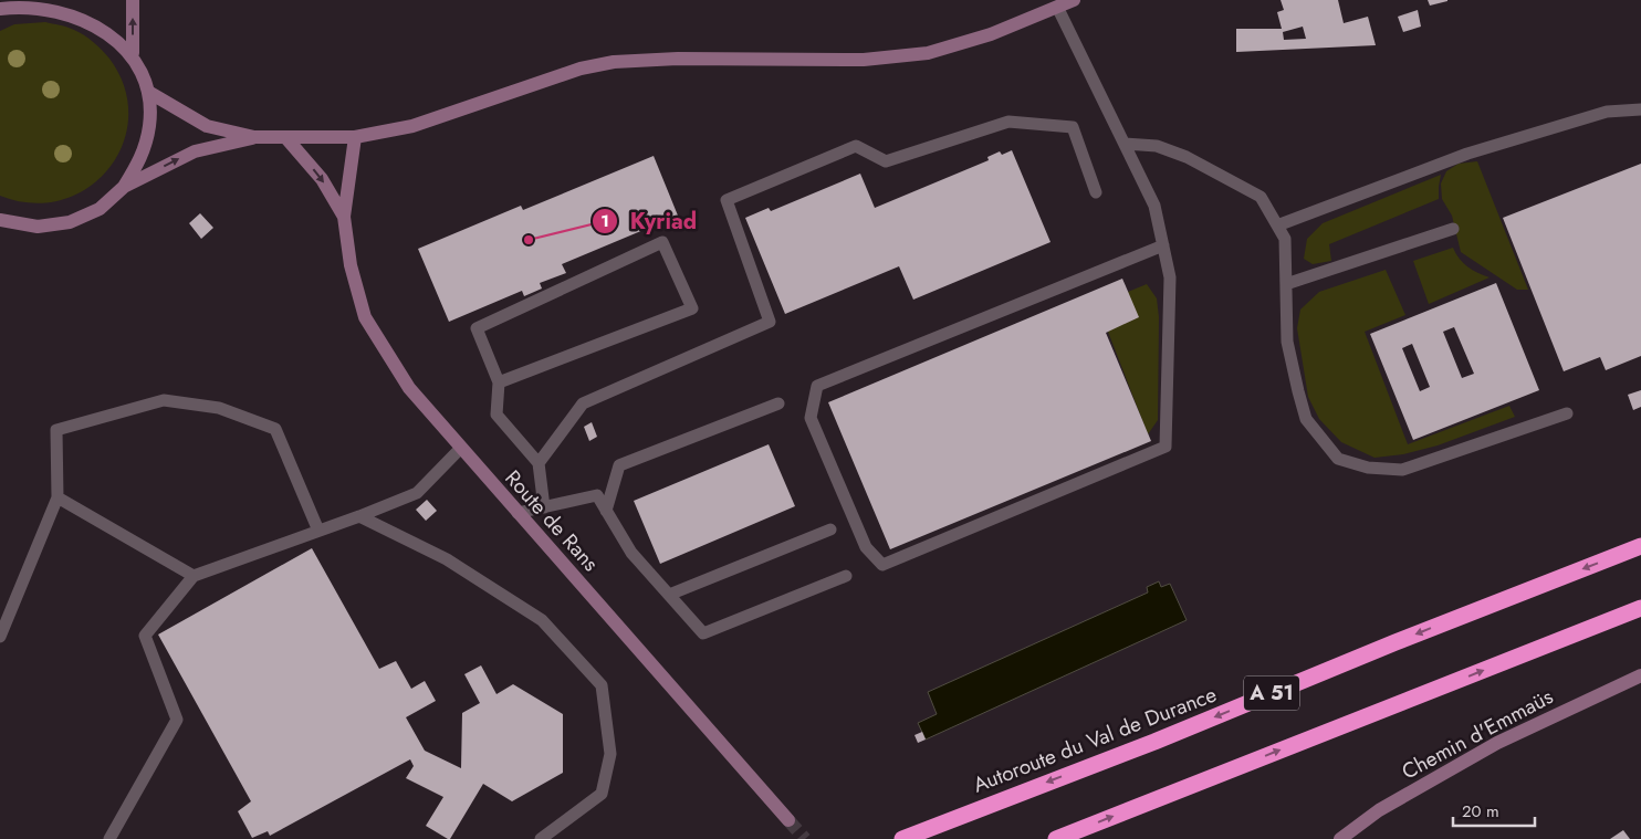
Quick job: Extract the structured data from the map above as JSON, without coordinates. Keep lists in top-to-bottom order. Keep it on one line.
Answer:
{"streets":{"highway":["A 51","Autoroute du Val de Durance"],"main road":["Route de Rans","Chemin d'Emmaüs"]},"places":["Kyriad"],"scale_bar":"20 m"}
